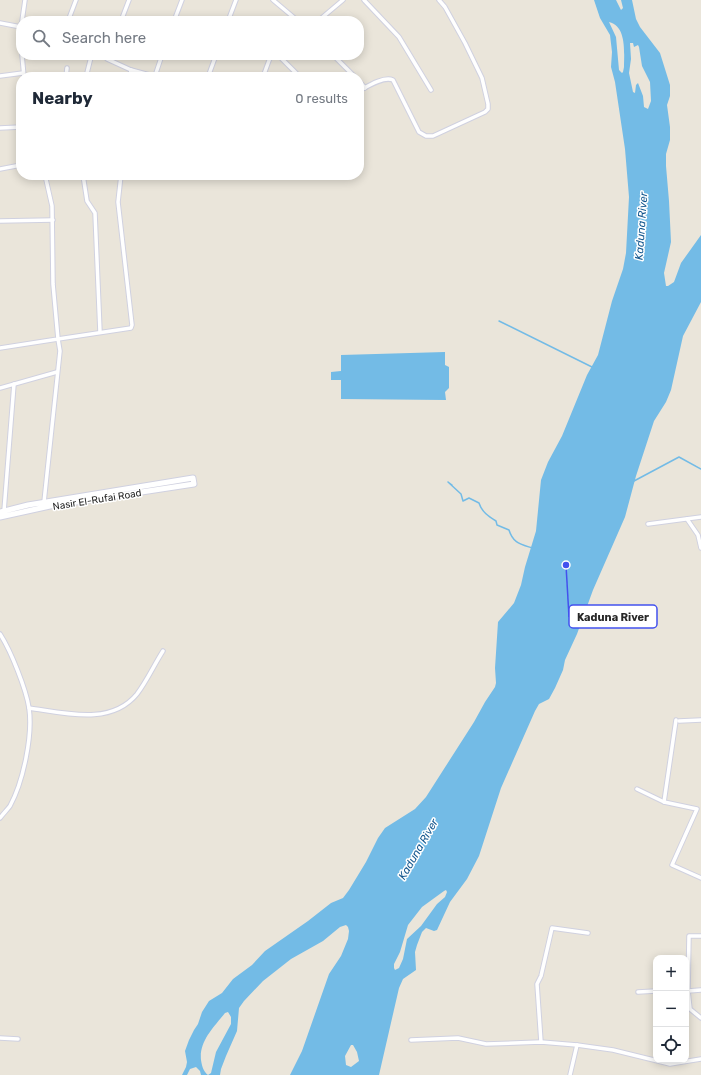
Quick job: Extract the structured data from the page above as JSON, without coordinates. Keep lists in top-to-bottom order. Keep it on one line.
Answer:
{"streets":{"main road":["Nasir El-Rufai Road"]},"water":["Kaduna River"],"places":["Kaduna River"],"page":{"search":"Search here","heading":["Nearby","0 results"],"map_buttons":["+","−"]}}
